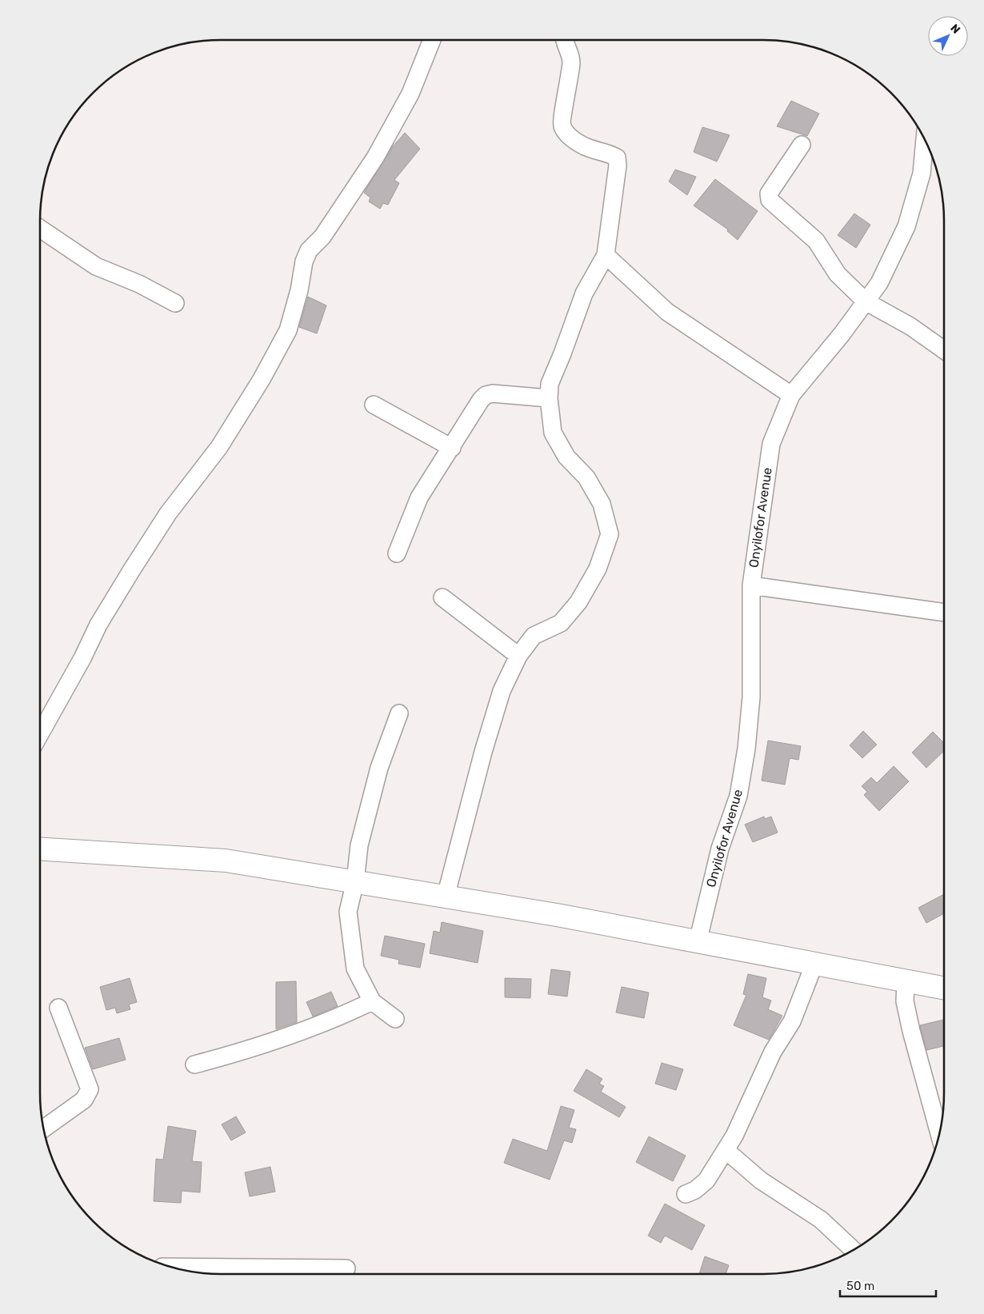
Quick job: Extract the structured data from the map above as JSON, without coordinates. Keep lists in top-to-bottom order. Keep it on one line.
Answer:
{"streets":{"street":["Onyilofor Avenue"]},"scale_bar":"50 m","north":"top right"}
